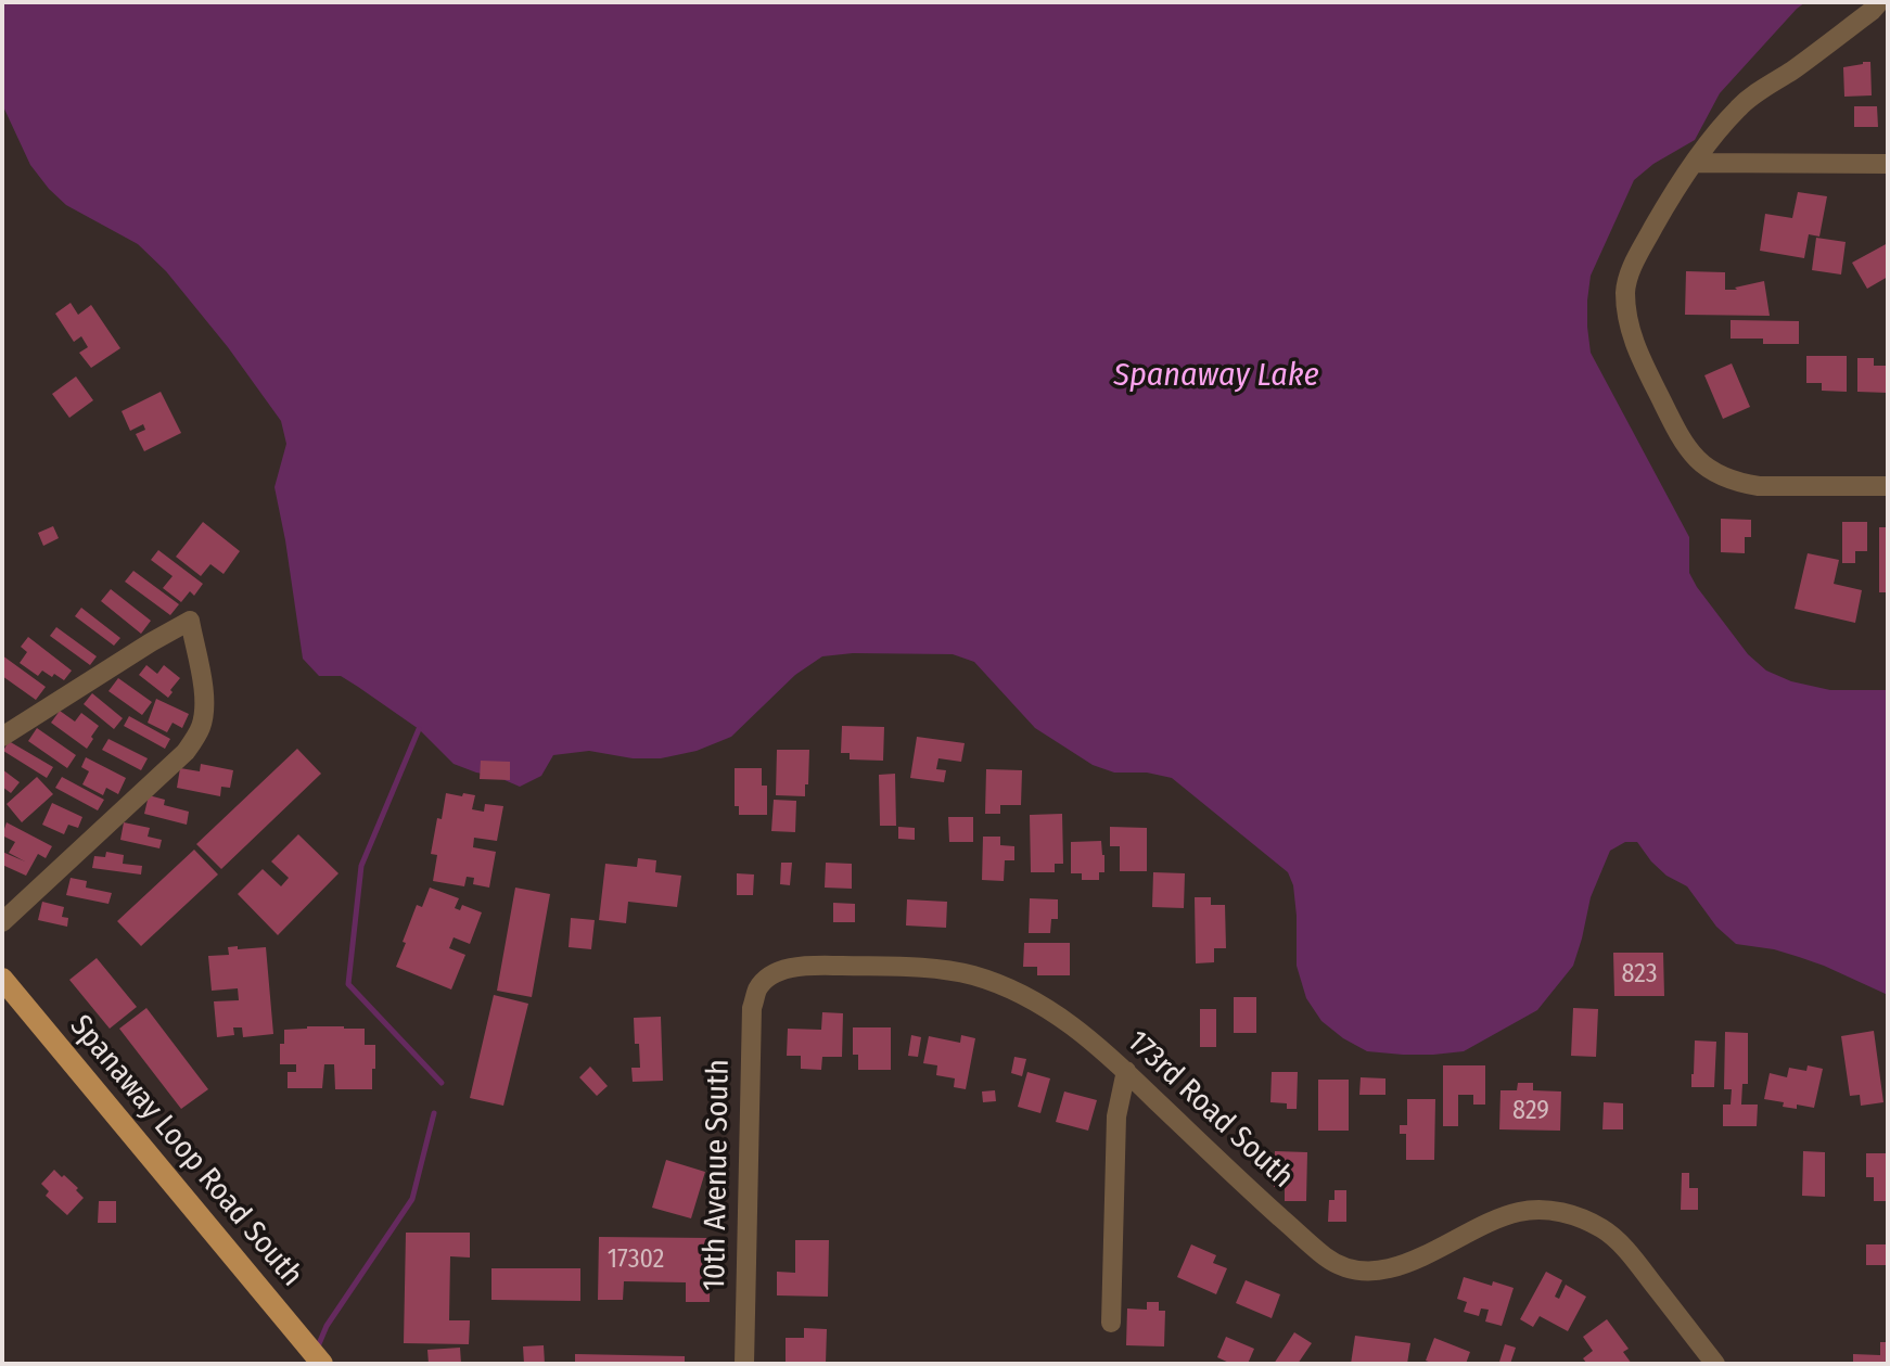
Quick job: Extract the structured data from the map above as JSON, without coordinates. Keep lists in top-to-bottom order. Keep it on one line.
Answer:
{"streets":{"main road":["Spanaway Loop Road South"],"street":["173rd Road South","10th Avenue South"]},"crossings":[["173rd Road South","10th Avenue South"]],"water":["Spanaway Lake"],"house_numbers":["823","829","17302"]}
